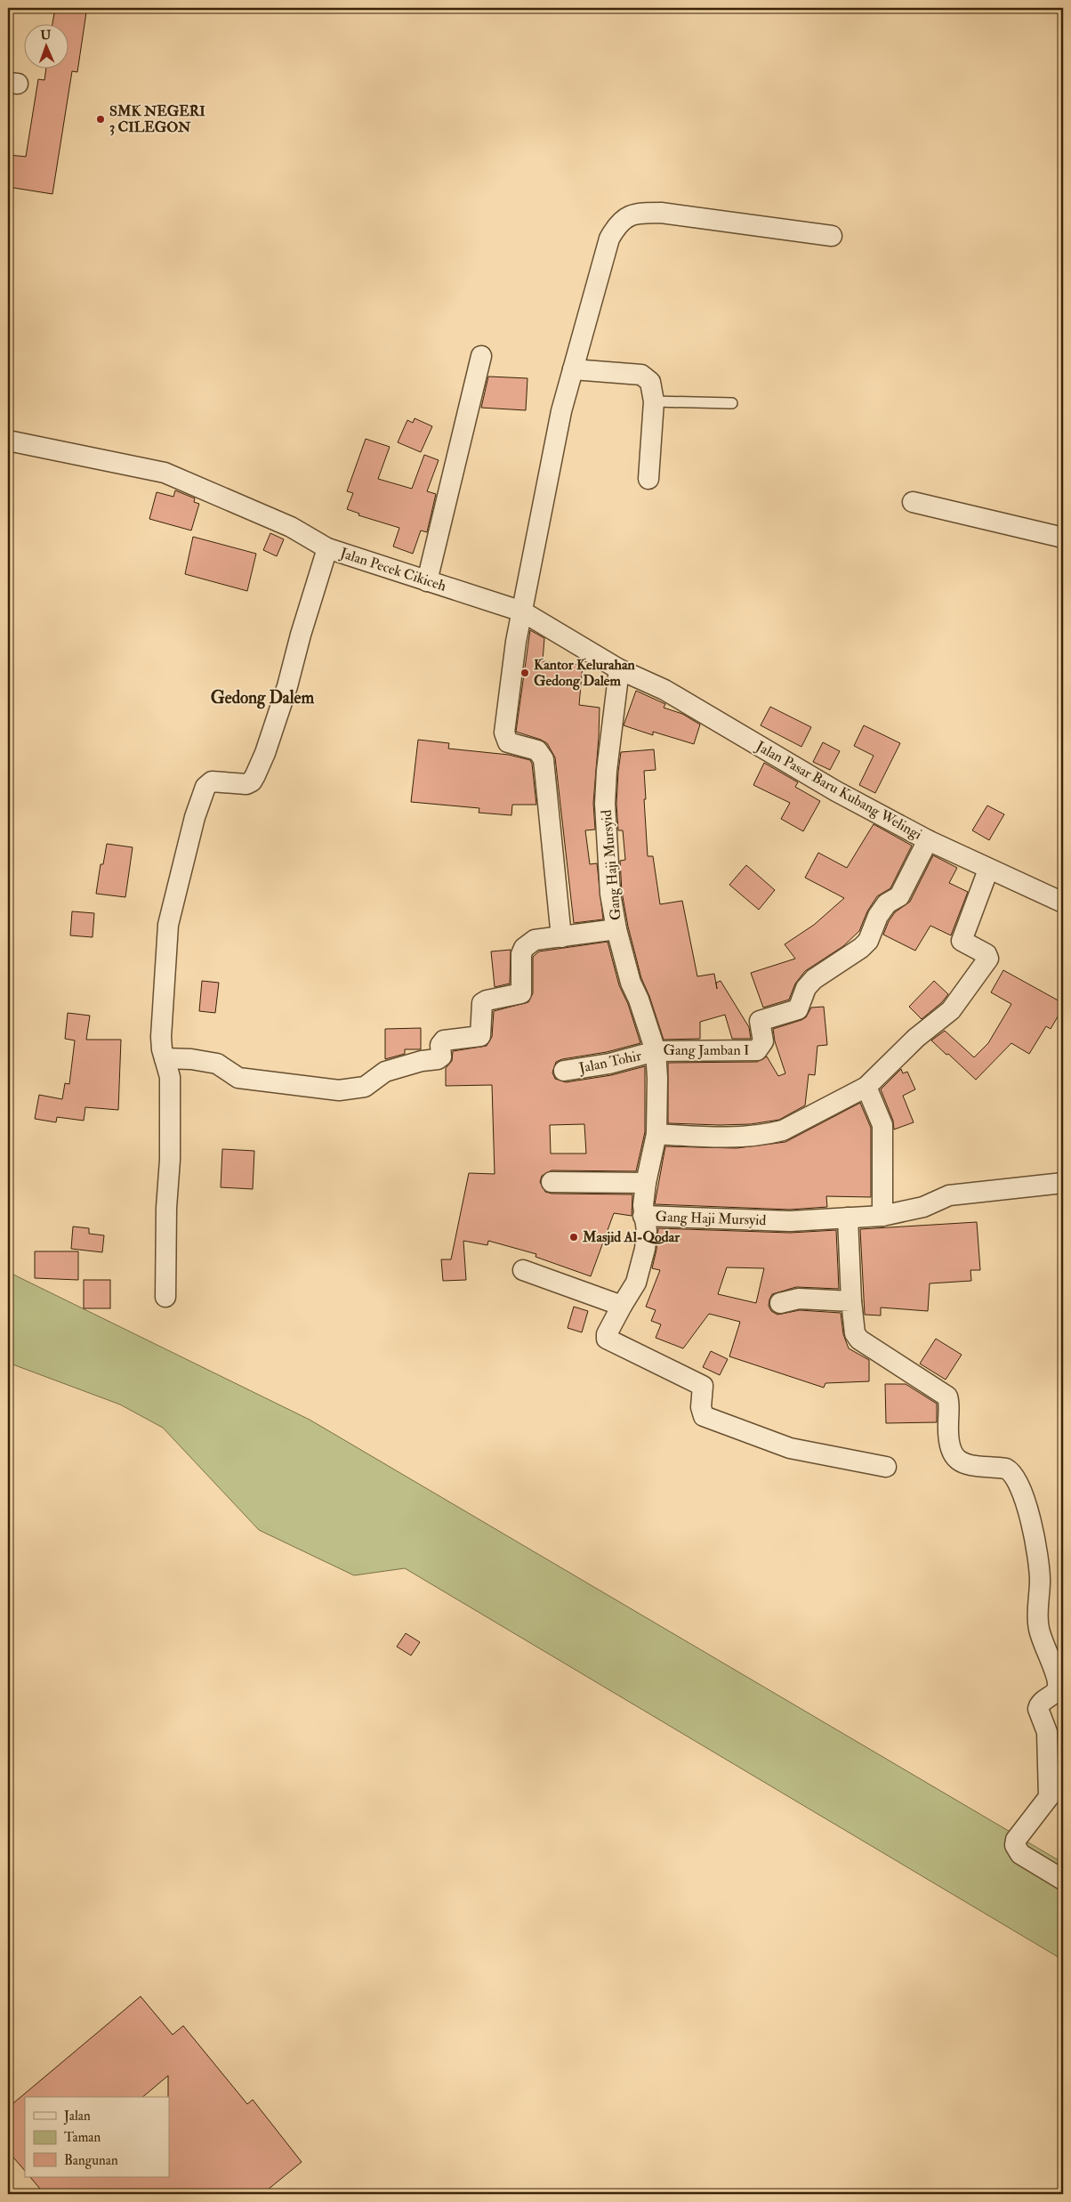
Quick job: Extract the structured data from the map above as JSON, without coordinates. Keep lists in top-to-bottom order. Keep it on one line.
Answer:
{"streets":{"street":["Jalan Pecek Cikiceh","Jalan Pasar Baru Kubang Welingi","Gang Haji Mursyid","Gang Jamban I","Jalan Tohir"]},"crossings":[["Jalan Pecek Cikiceh","Jalan Pasar Baru Kubang Welingi"],["Jalan Pecek Cikiceh","Gang Haji Mursyid"],["Jalan Pasar Baru Kubang Welingi","Gang Haji Mursyid"],["Jalan Pasar Baru Kubang Welingi","Gang Jamban I"],["Gang Haji Mursyid","Gang Jamban I"],["Gang Haji Mursyid","Jalan Tohir"],["Gang Jamban I","Jalan Tohir"]],"districts":["Gedong Dalem"],"places":["SMK NEGERI 3 CILEGON","Kantor Kelurahan Gedong Dalem","Masjid Al-Qodar"],"legend":["Jalan","Taman","Bangunan"],"north":"top"}
